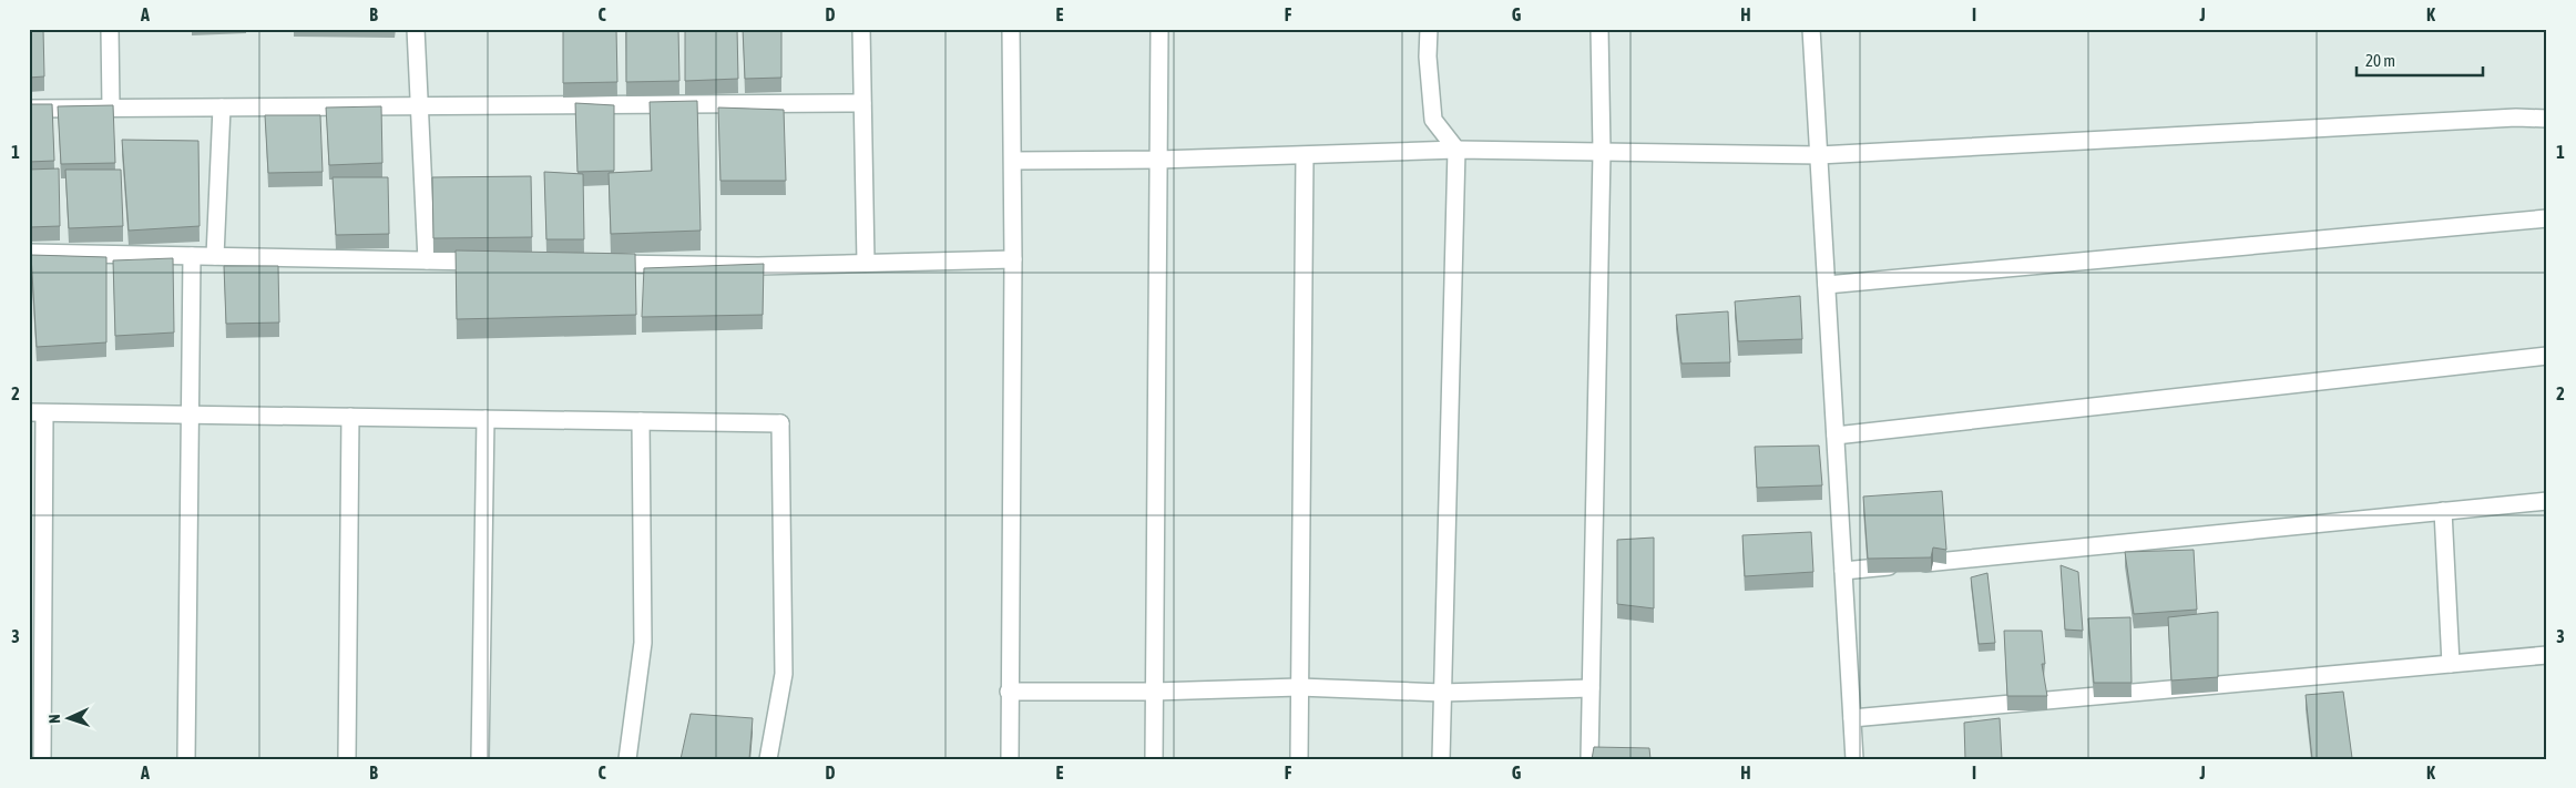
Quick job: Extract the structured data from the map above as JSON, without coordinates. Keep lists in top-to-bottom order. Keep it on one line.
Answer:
{"scale_bar":"20 m","north":"left","grid":{"columns":["A","B","C","D","E","F","G","H","I","J","K"],"rows":["1","2","3"]}}
